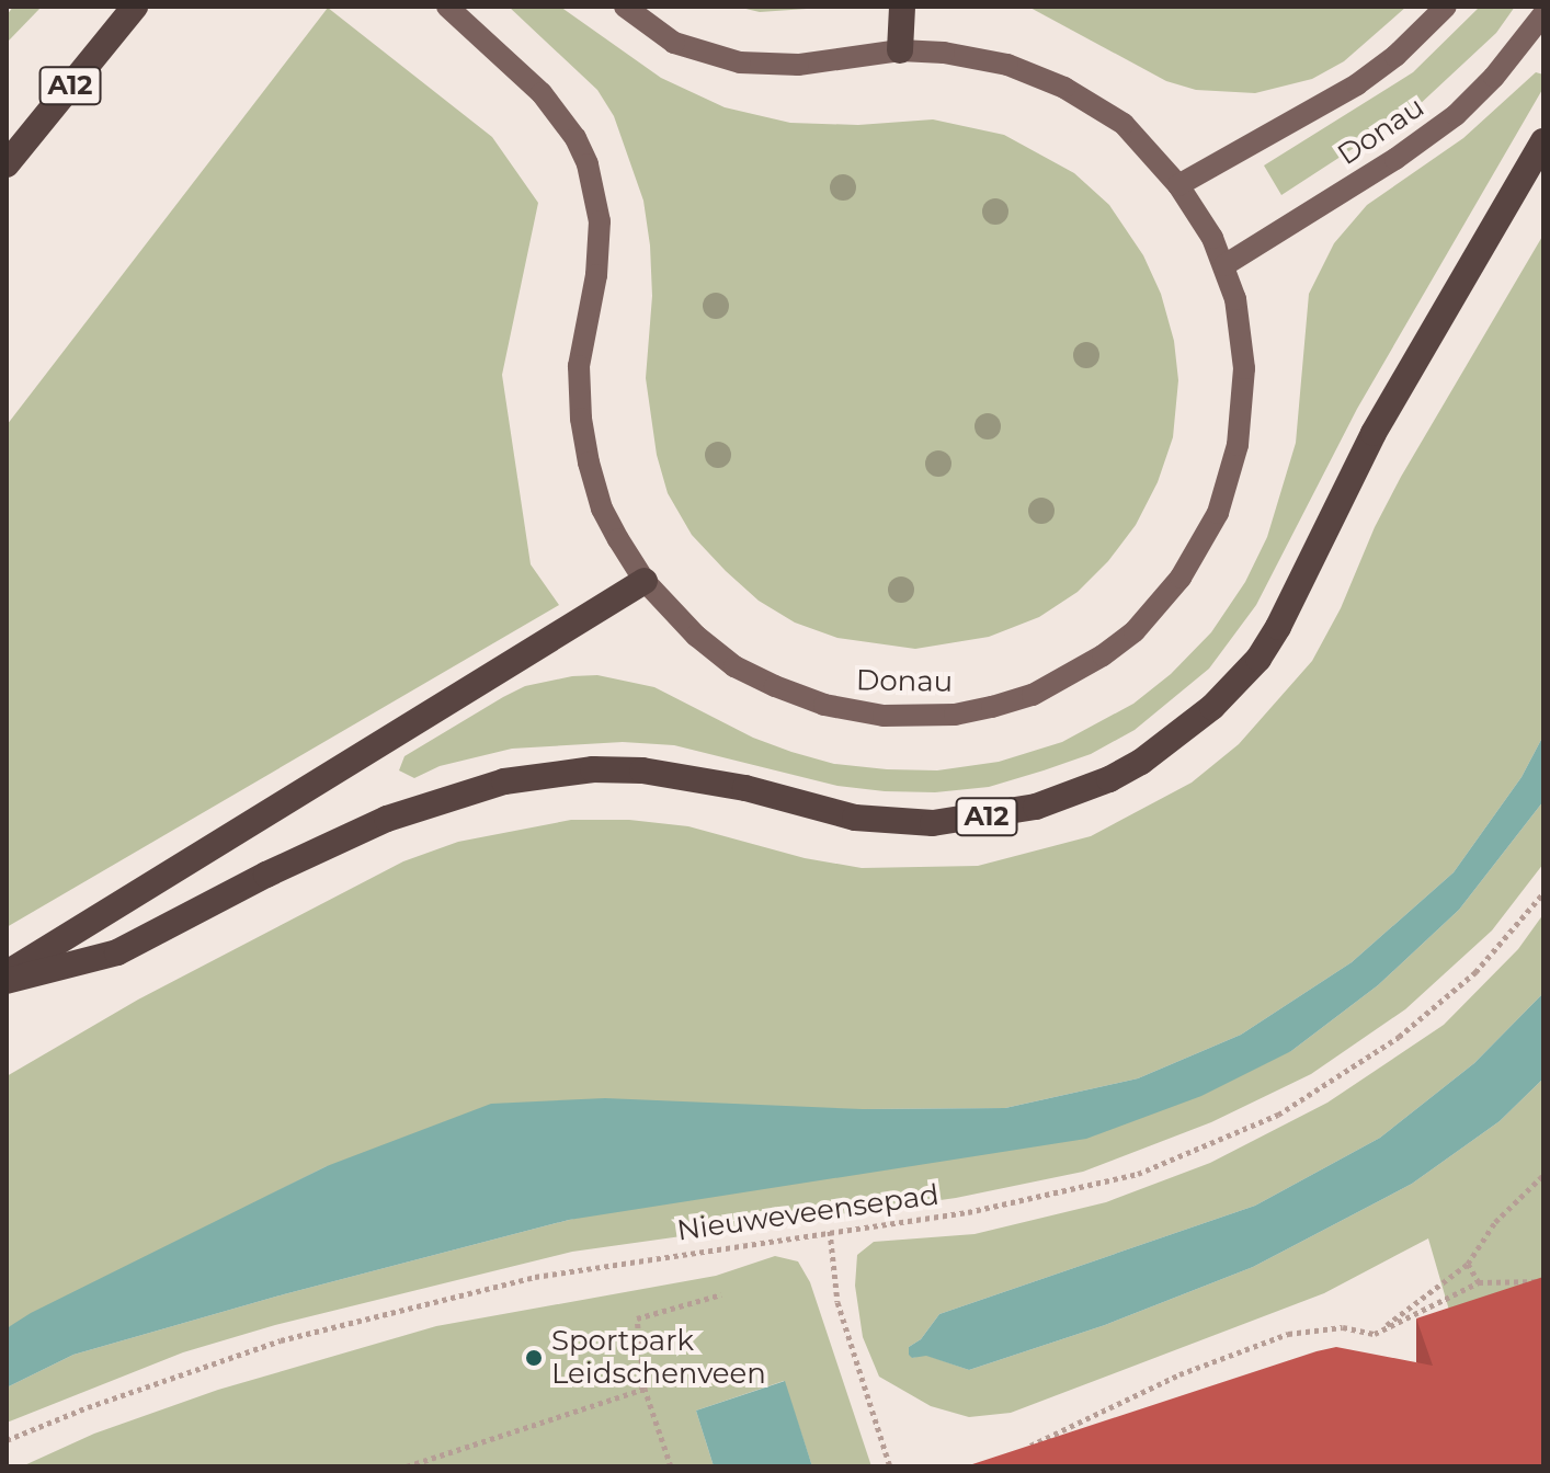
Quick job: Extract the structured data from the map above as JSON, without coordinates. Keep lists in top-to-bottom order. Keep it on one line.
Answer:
{"streets":{"highway":["A12"],"main road":["Donau"],"path":["Nieuweveensepad"]},"places":["Sportpark Leidschenveen"]}
